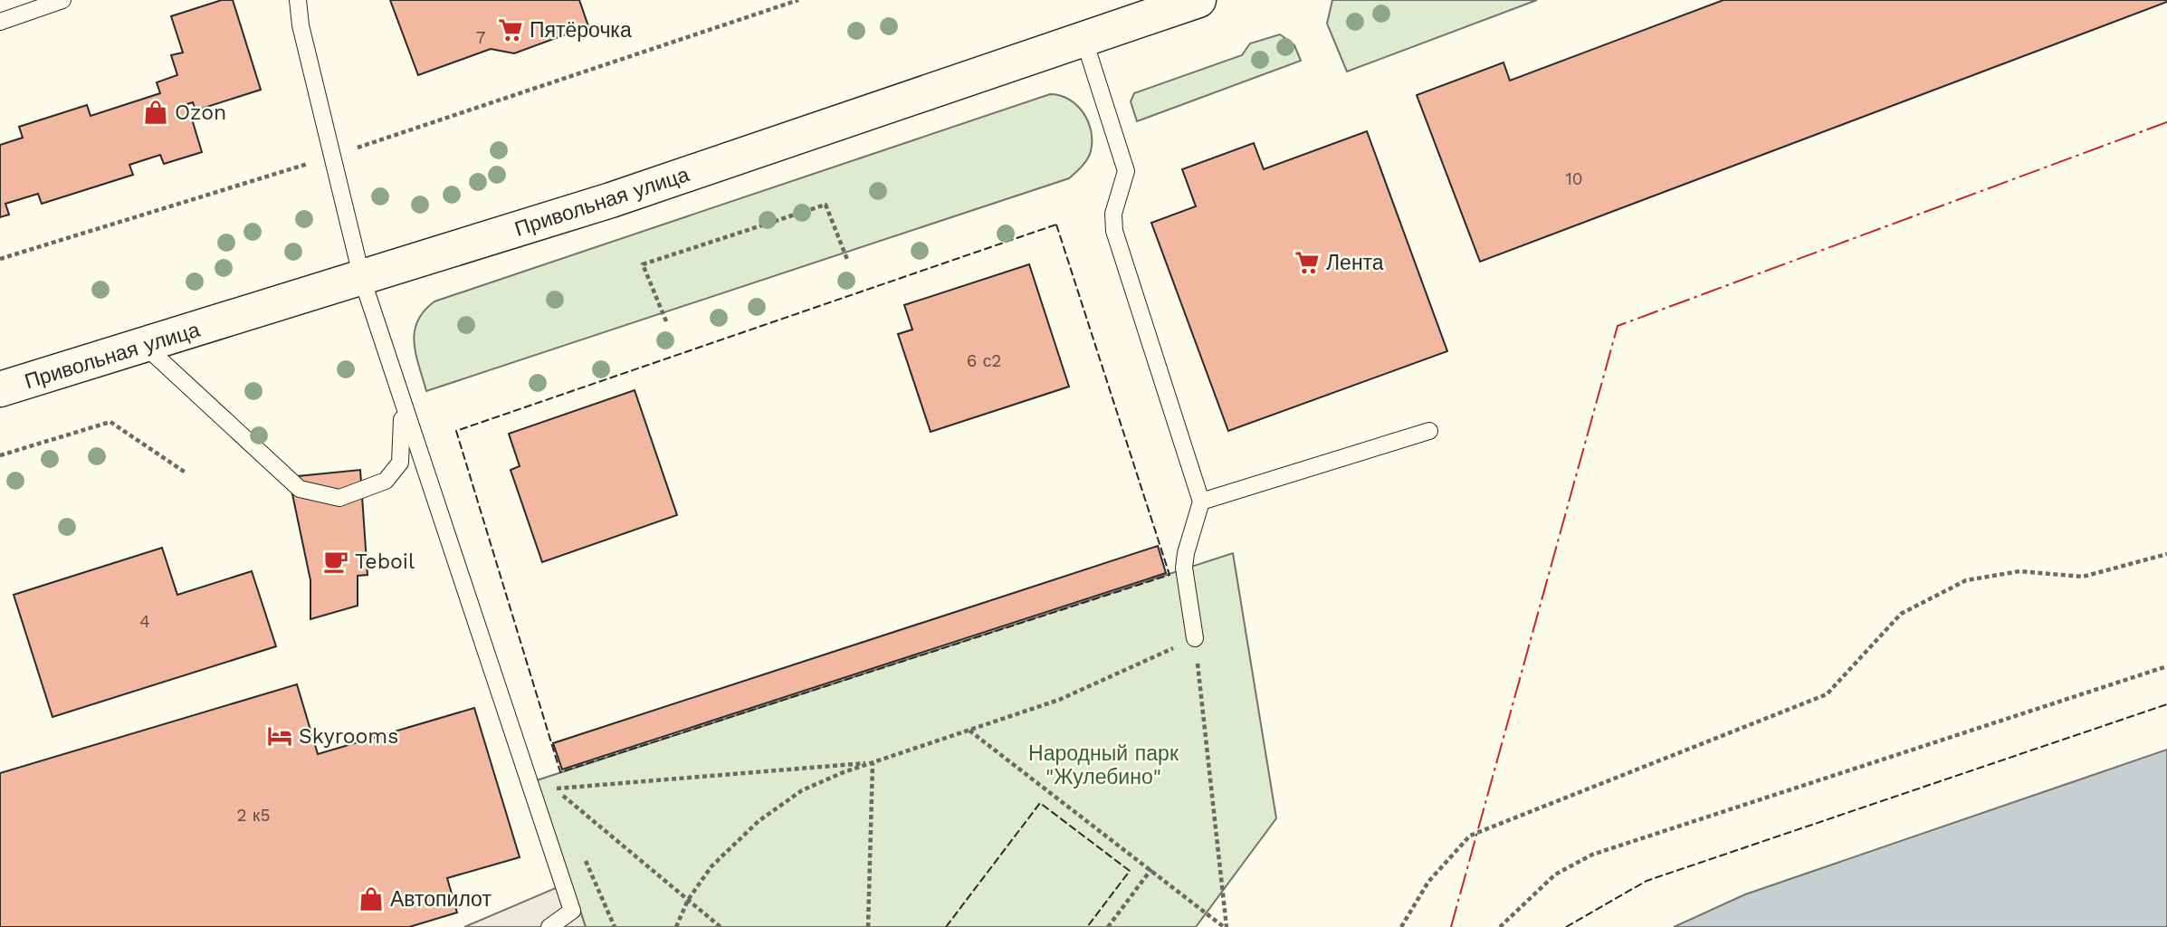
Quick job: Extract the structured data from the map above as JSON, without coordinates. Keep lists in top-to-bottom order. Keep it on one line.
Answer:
{"streets":{"main road":["Привольная улица"]},"parks":["Народный парк \"Жулебино\""],"places":{"supermarket":["Пятёрочка","Лента"],"shop":["Ozon","Автопилот"],"cafe":["Teboil"],"hotel":["Skyrooms"]},"house_numbers":["7","10","6 с2","4","2 к5"]}
